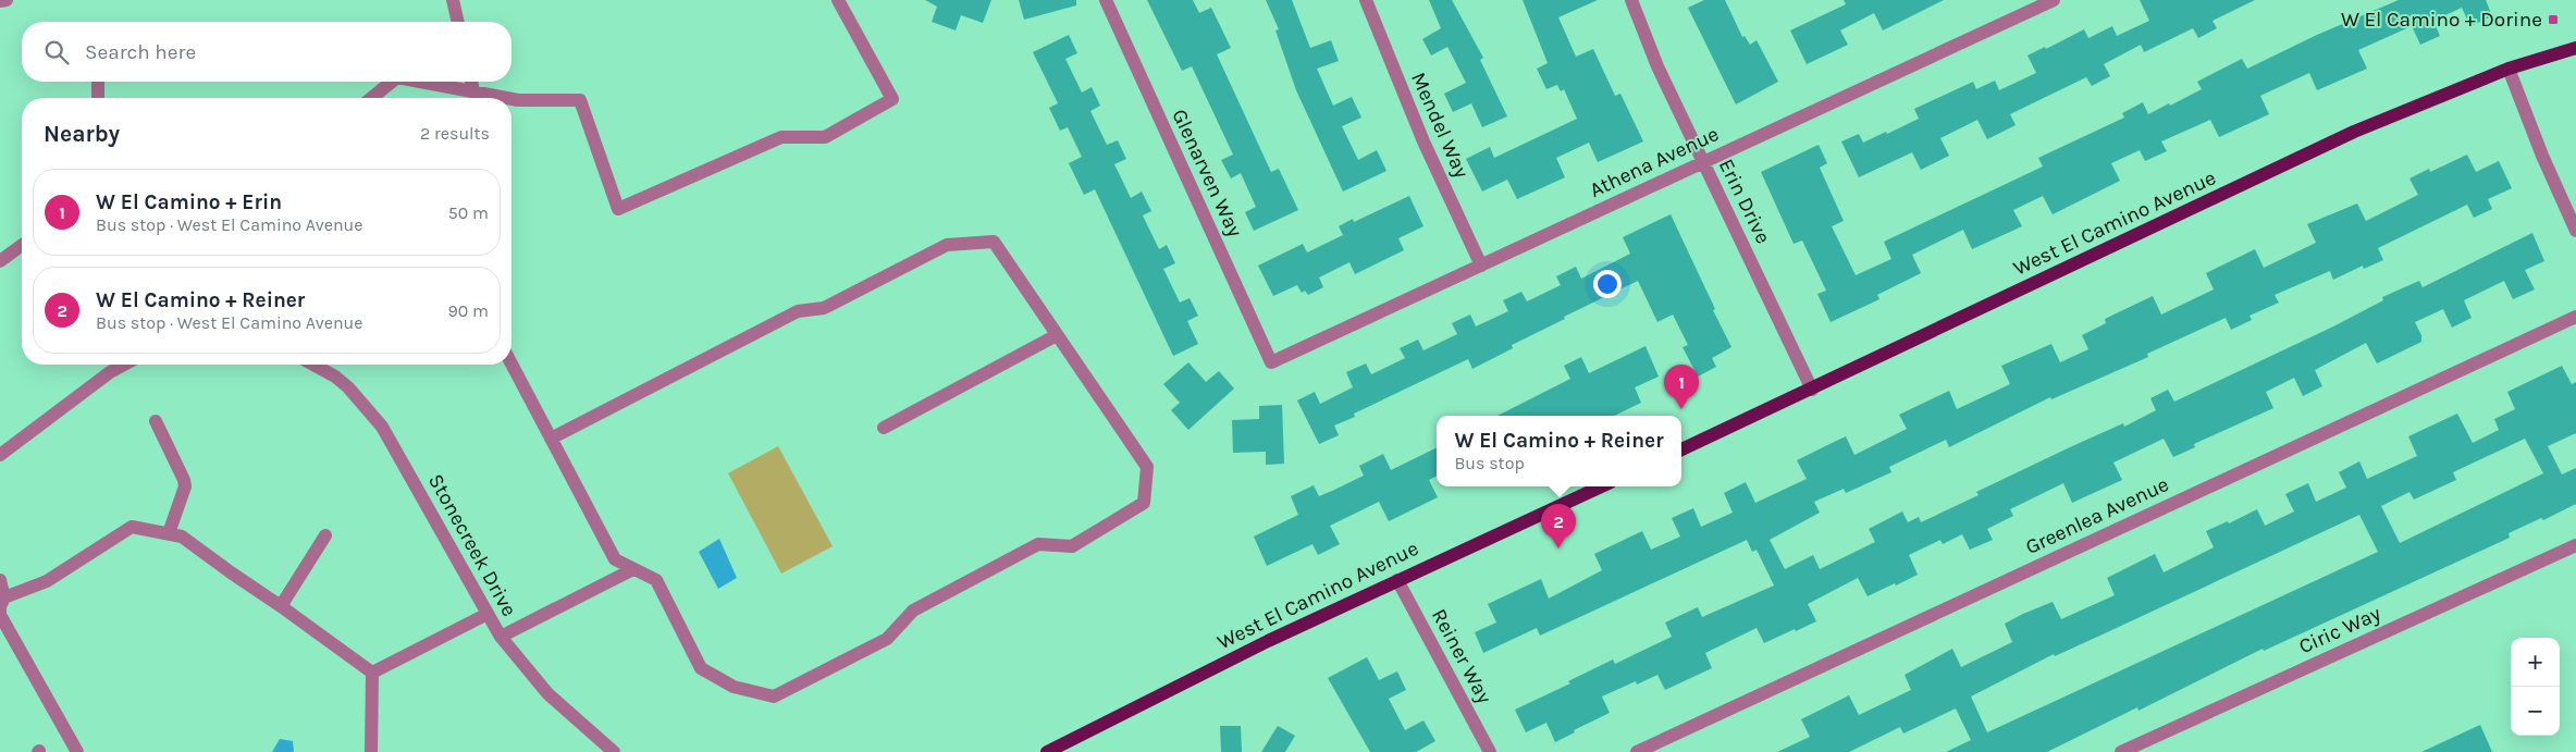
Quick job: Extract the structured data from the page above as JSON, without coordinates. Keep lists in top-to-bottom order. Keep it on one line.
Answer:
{"streets":{"main road":["West El Camino Avenue"],"street":["Mendel Way","Athena Avenue","Glenarven Way","Erin Drive","Greenlea Avenue","Stonecreek Drive","Ciric Way","Reiner Way"]},"crossings":[["Mendel Way","Athena Avenue"],["Athena Avenue","Glenarven Way"],["Athena Avenue","Erin Drive"],["Erin Drive","West El Camino Avenue"],["West El Camino Avenue","Reiner Way"]],"places":{"transit":["W El Camino + Dorine"]},"page":{"search":"Search here","heading":["Nearby","2 results"],"list":[{"mark":"1","name":"W El Camino + Erin","note":"Bus stop · West El Camino Avenue","value":"50 m"},{"mark":"2","name":"W El Camino + Reiner","note":"Bus stop · West El Camino Avenue","value":"90 m"}],"pins":["1","2"],"popup":["W El Camino + Reiner","Bus stop"],"map_buttons":["+","−"]}}
